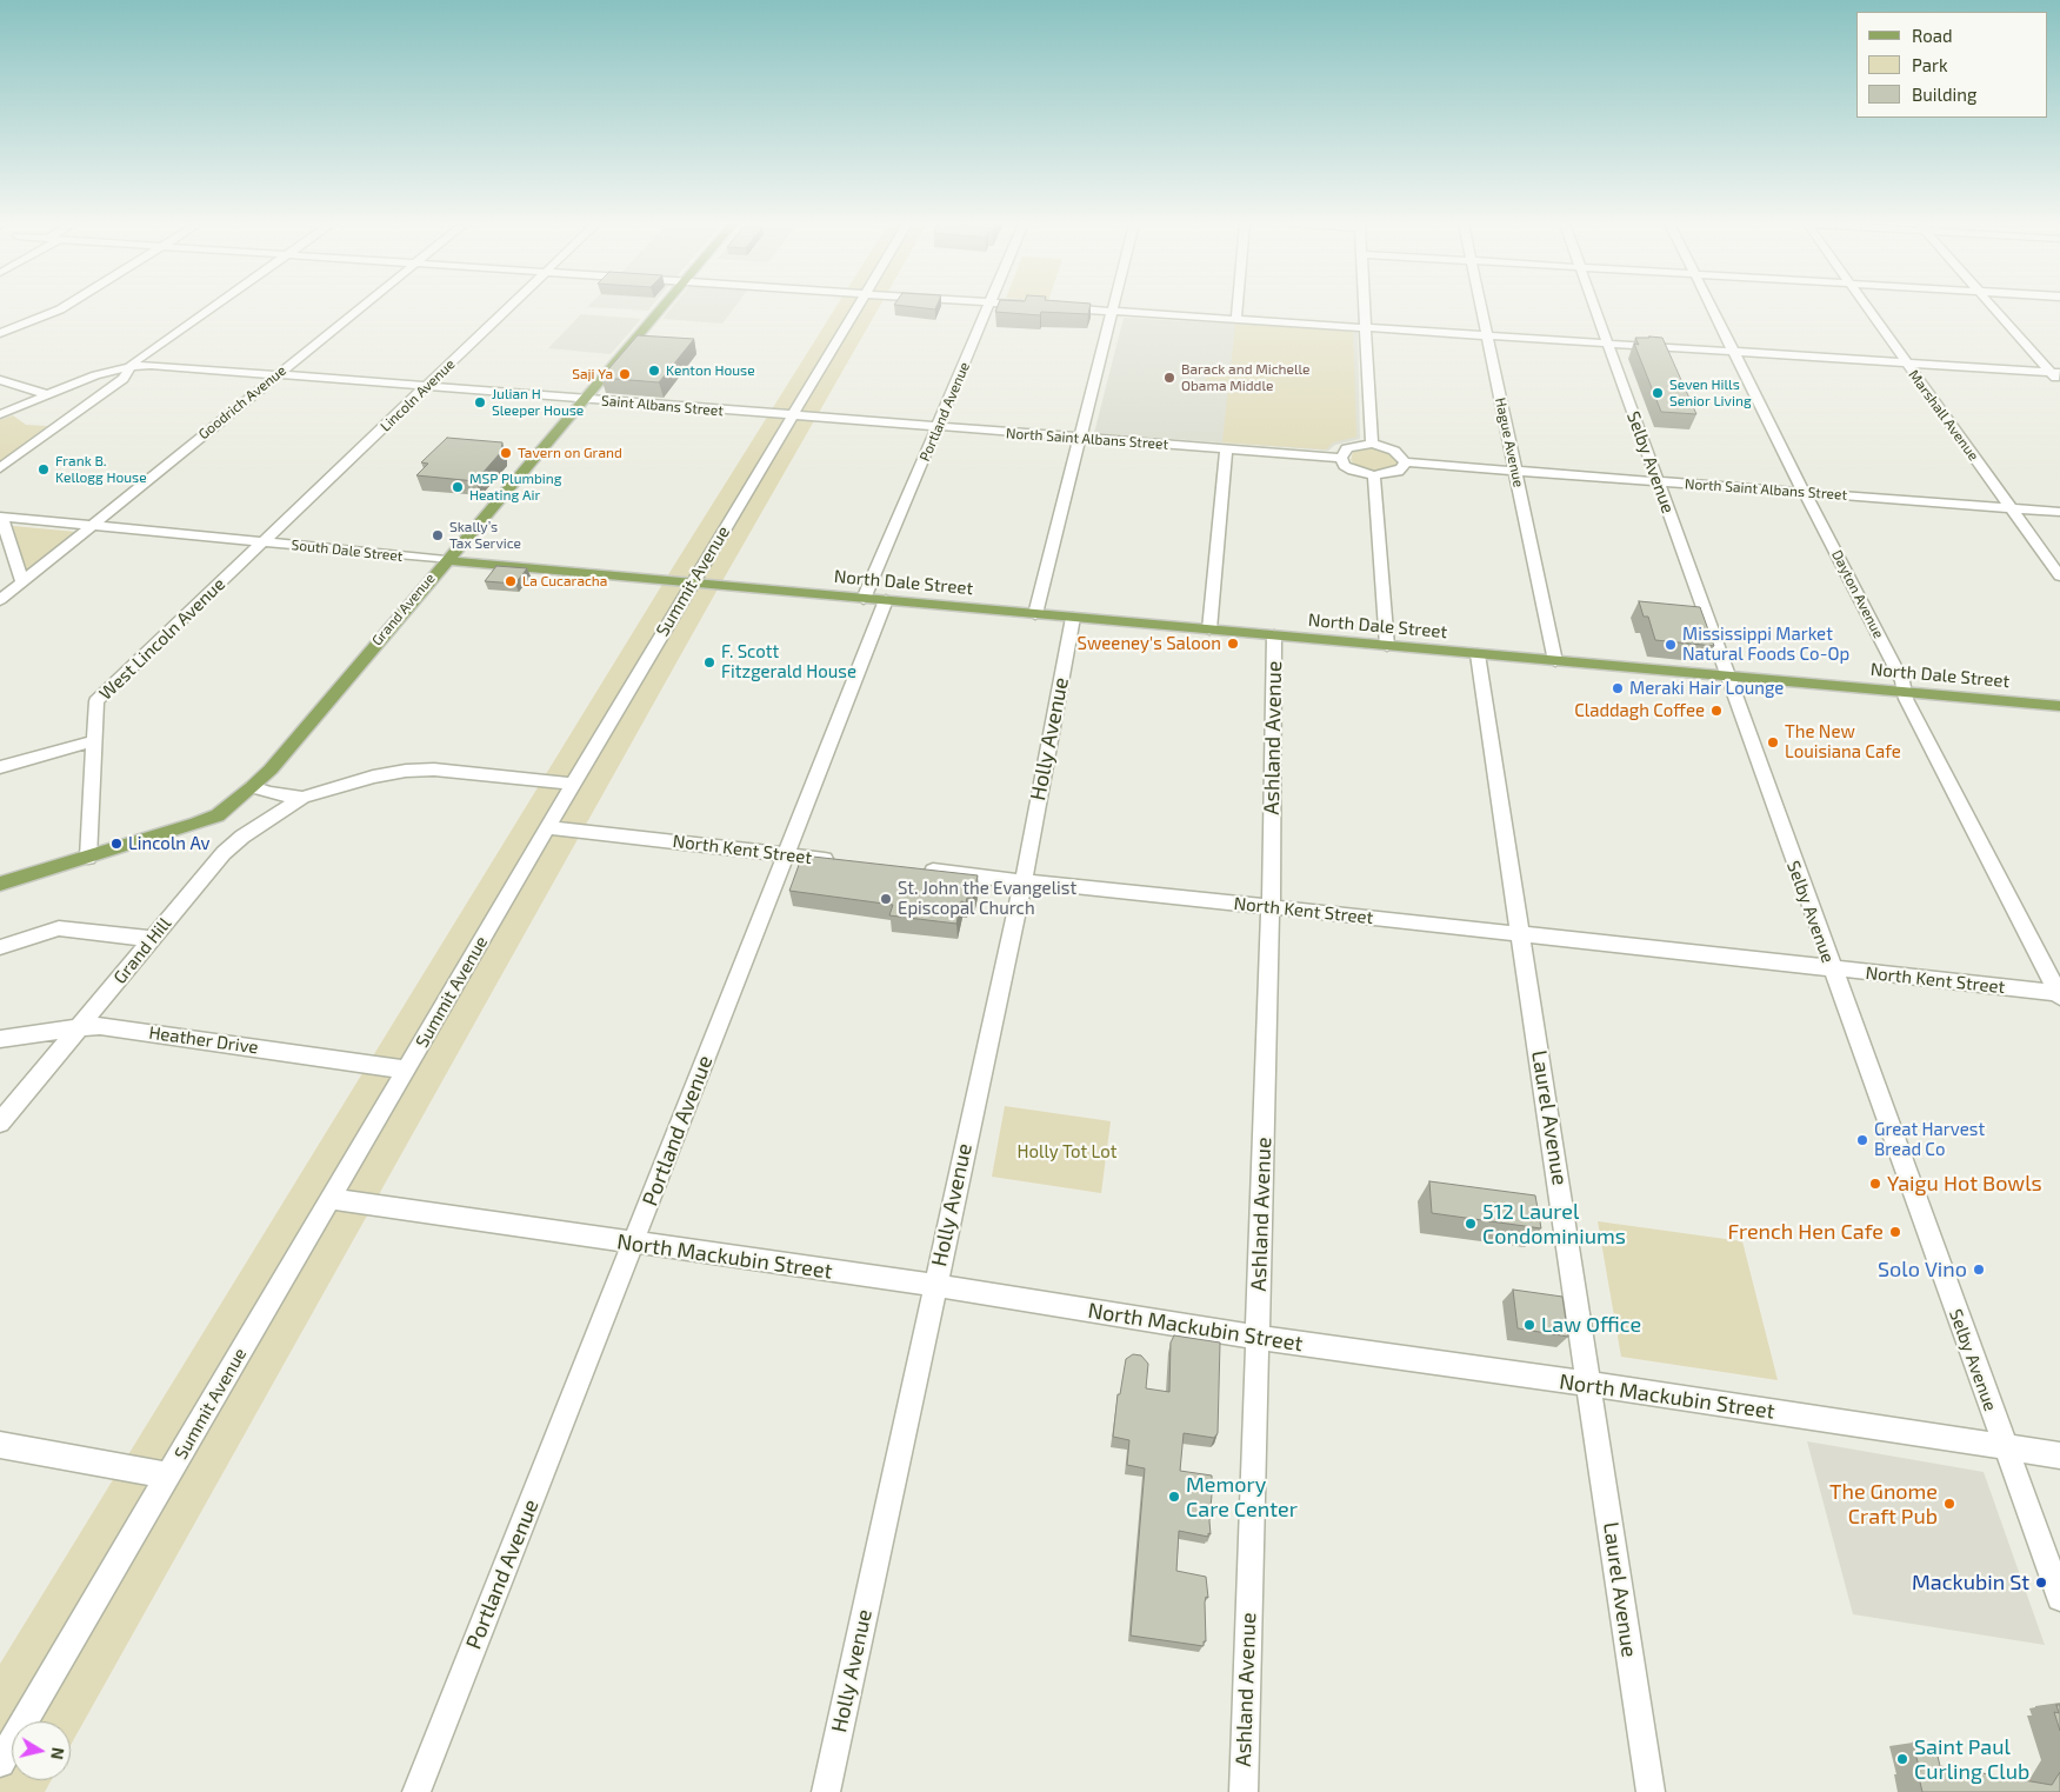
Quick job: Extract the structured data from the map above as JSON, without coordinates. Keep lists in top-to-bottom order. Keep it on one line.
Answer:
{"streets":{"main road":["South Dale Street","North Dale Street","Grand Avenue"],"street":["Lincoln Avenue","Goodrich Avenue","Saint Albans Street","Portland Avenue","Marshall Avenue","North Saint Albans Street","Hague Avenue","Selby Avenue","Summit Avenue","Dayton Avenue","West Lincoln Avenue","Ashland Avenue","Holly Avenue","North Kent Street","Grand Hill","Heather Drive","Laurel Avenue","North Mackubin Street"]},"crossings":[["Lincoln Avenue","Saint Albans Street"],["Lincoln Avenue","South Dale Street"],["Lincoln Avenue","West Lincoln Avenue"],["Goodrich Avenue","Saint Albans Street"],["Goodrich Avenue","South Dale Street"],["Saint Albans Street","North Saint Albans Street"],["Saint Albans Street","Summit Avenue"],["Saint Albans Street","Grand Avenue"],["Portland Avenue","North Saint Albans Street"],["Portland Avenue","North Dale Street"],["Portland Avenue","North Kent Street"],["Portland Avenue","North Mackubin Street"],["Marshall Avenue","North Saint Albans Street"],["North Saint Albans Street","Hague Avenue"],["North Saint Albans Street","Selby Avenue"],["North Saint Albans Street","Summit Avenue"],["North Saint Albans Street","Dayton Avenue"],["Hague Avenue","North Dale Street"],["Selby Avenue","North Dale Street"],["Selby Avenue","North Kent Street"],["Selby Avenue","North Mackubin Street"],["South Dale Street","Summit Avenue"],["South Dale Street","North Dale Street"],["South Dale Street","Grand Avenue"],["South Dale Street","West Lincoln Avenue"],["Summit Avenue","North Dale Street"],["Summit Avenue","North Kent Street"],["Summit Avenue","Heather Drive"],["Summit Avenue","North Mackubin Street"],["North Dale Street","Dayton Avenue"],["North Dale Street","Ashland Avenue"],["North Dale Street","Holly Avenue"],["North Dale Street","Laurel Avenue"],["Dayton Avenue","North Kent Street"],["Grand Avenue","West Lincoln Avenue"],["Ashland Avenue","North Kent Street"],["Ashland Avenue","North Mackubin Street"],["Holly Avenue","North Kent Street"],["Holly Avenue","North Mackubin Street"],["North Kent Street","Laurel Avenue"],["Grand Hill","Heather Drive"],["Laurel Avenue","North Mackubin Street"]],"parks":["Holly Tot Lot"],"places":["Kenton House","Saji Ya","Barack and Michelle Obama Middle","Seven Hills Senior Living","Julian H Sleeper House","Tavern on Grand","Frank B. Kellogg House","MSP Plumbing Heating Air","Skally’s Tax Service","La Cucaracha","Sweeney's Saloon","Mississippi Market Natural Foods Co-Op","F. Scott Fitzgerald House","Meraki Hair Lounge","Claddagh Coffee","The New Louisiana Cafe","Lincoln Av","St. John the Evangelist Episcopal Church","Great Harvest Bread Co","Yaigu Hot Bowls","512 Laurel Condominiums","French Hen Cafe","Solo Vino","Law Office","Memory Care Center","The Gnome Craft Pub","Mackubin St","Saint Paul Curling Club"],"legend":["Road","Park","Building"],"north":"right"}
